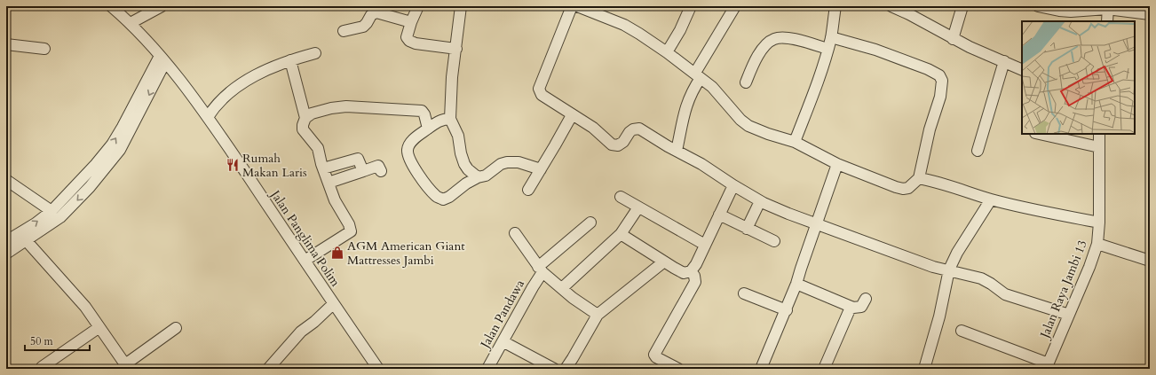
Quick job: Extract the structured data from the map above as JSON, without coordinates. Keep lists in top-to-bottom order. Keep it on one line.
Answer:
{"streets":{"street":["Jalan Panglima Polim","Jalan Raya Jambi 13","Jalan Pandawa"]},"places":{"restaurant":["Rumah Makan Laris"],"shop":["AGM American Giant Mattresses Jambi"]},"scale_bar":"50 m"}
